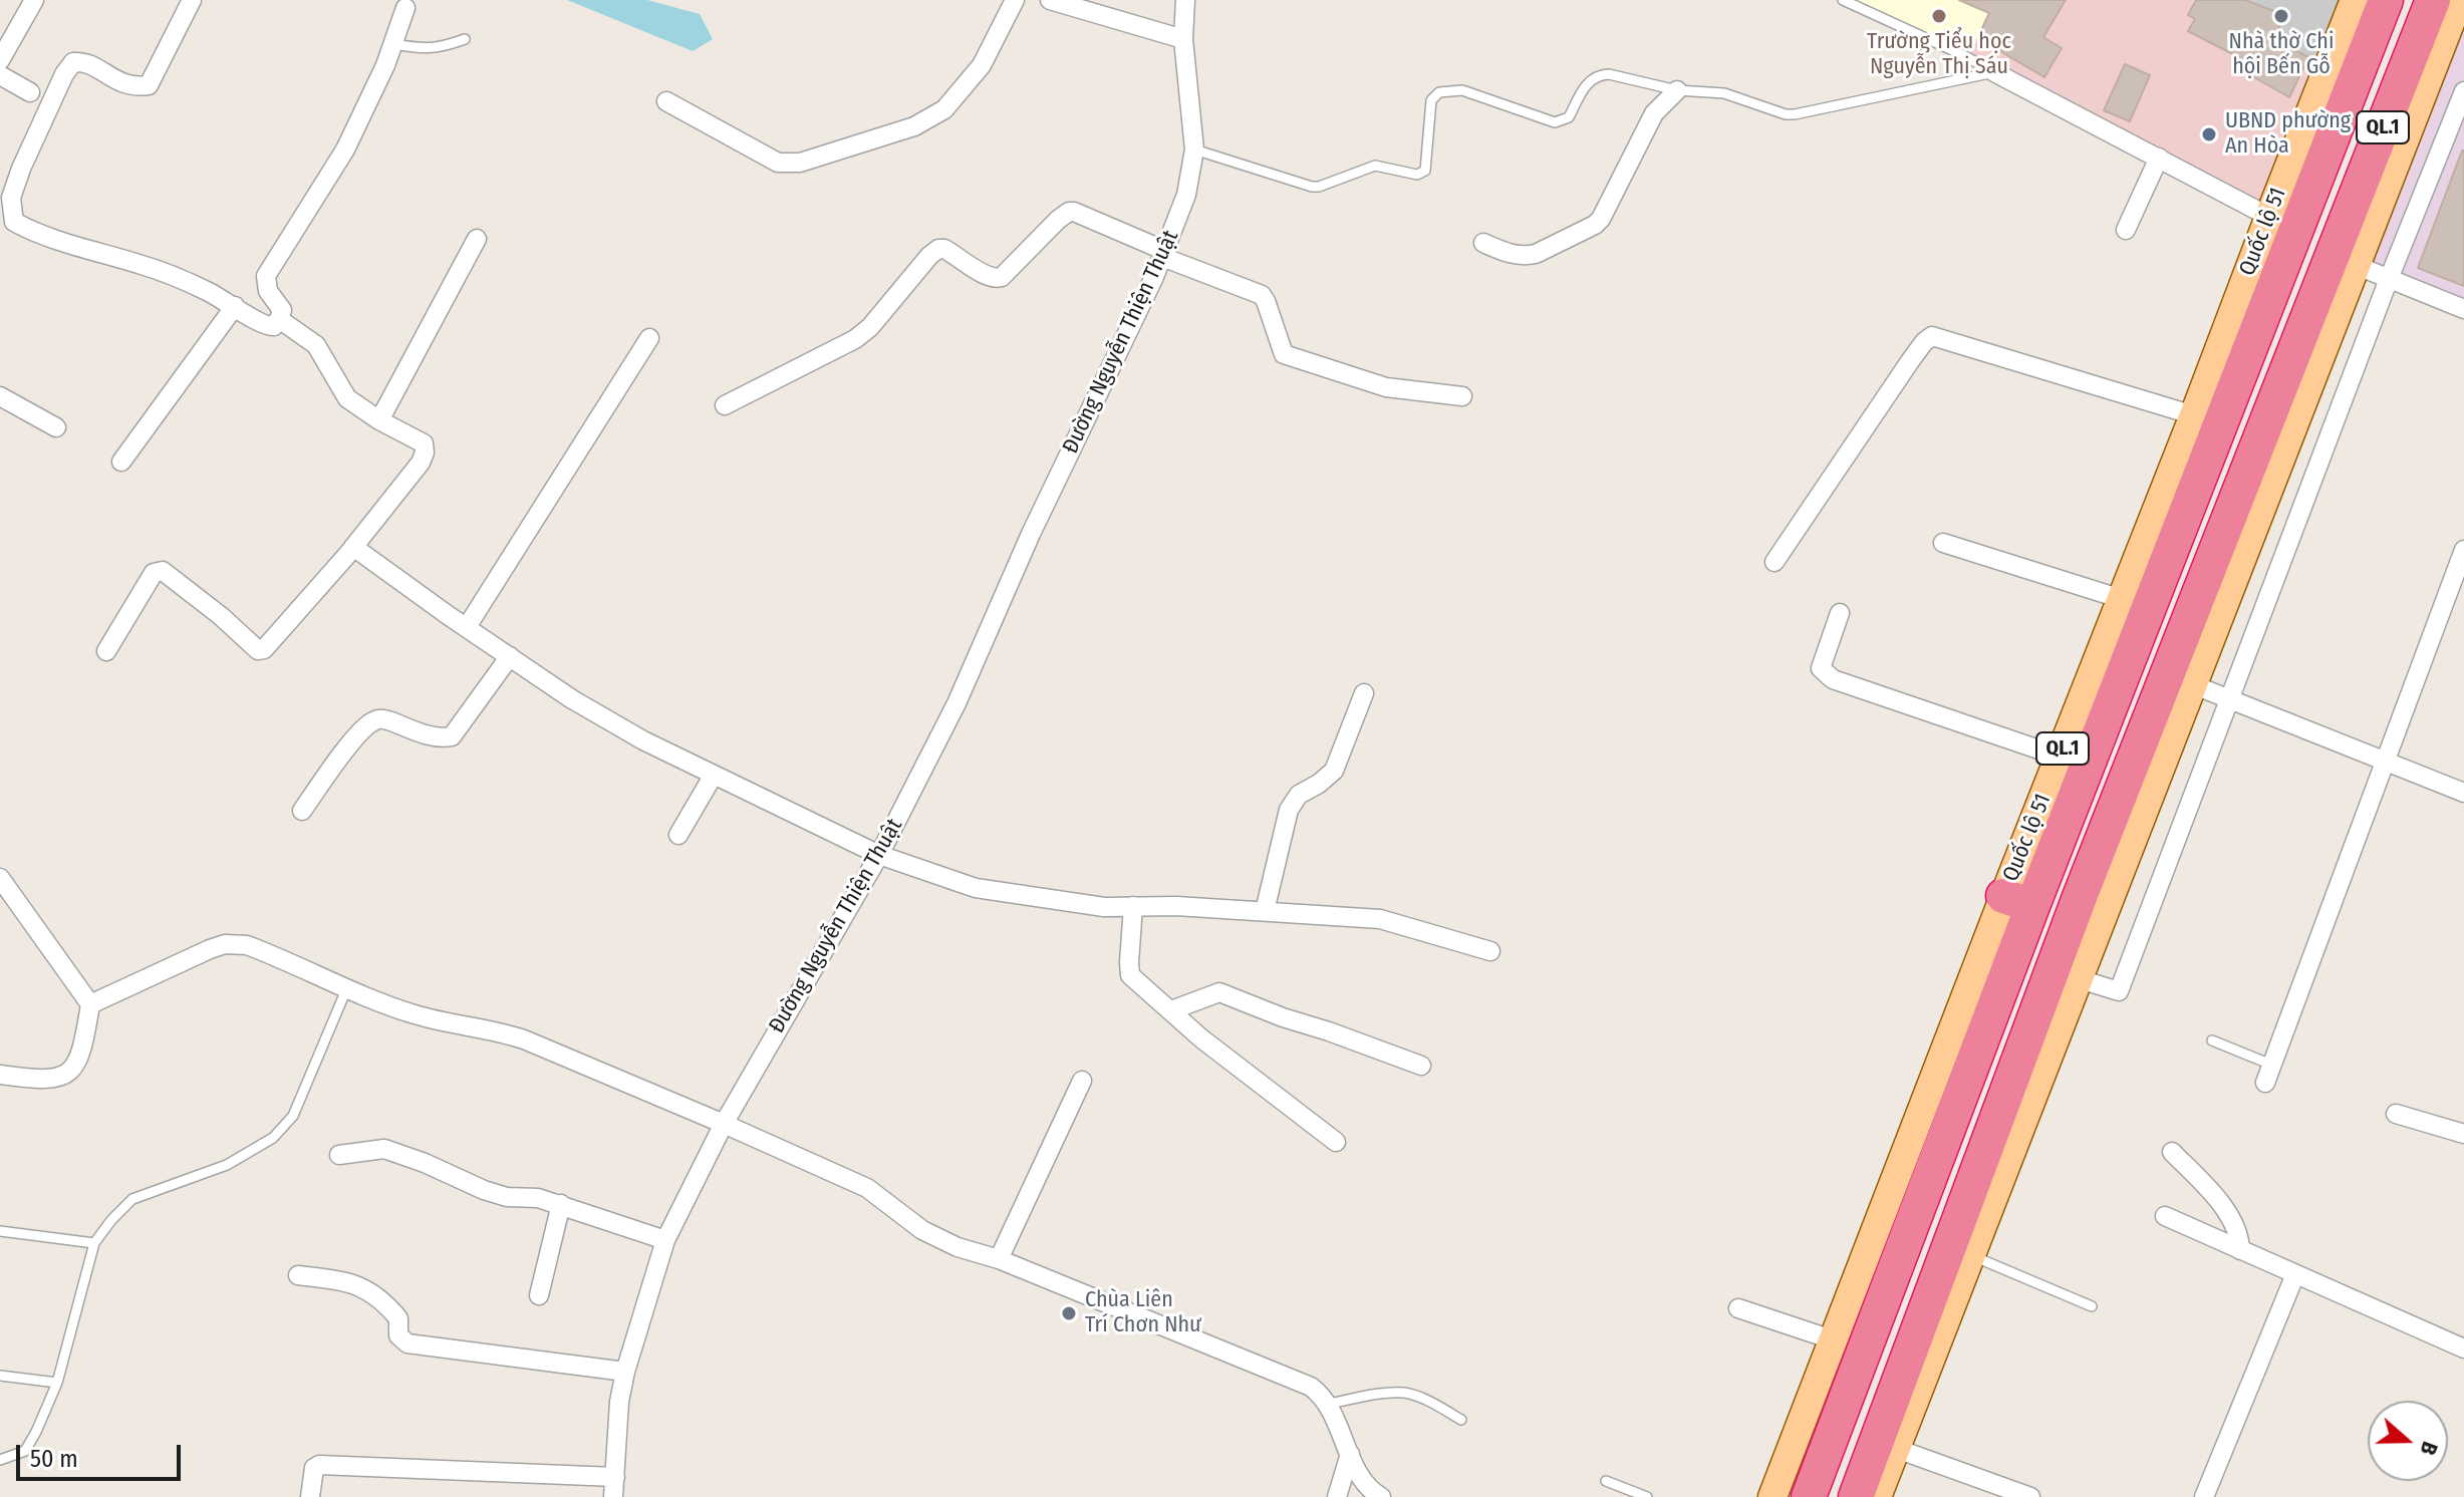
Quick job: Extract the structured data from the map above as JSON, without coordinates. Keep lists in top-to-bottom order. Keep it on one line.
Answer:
{"streets":{"highway":["QL.1","Quốc lộ 51"],"street":["Đường Nguyễn Thiện Thuật"]},"places":["Trường Tiểu học Nguyễn Thị Sáu","Nhà thờ Chi hội Bến Gỗ","UBND phường An Hòa","Chùa Liên Trí Chơn Như"],"scale_bar":"50 m","north":"right"}
